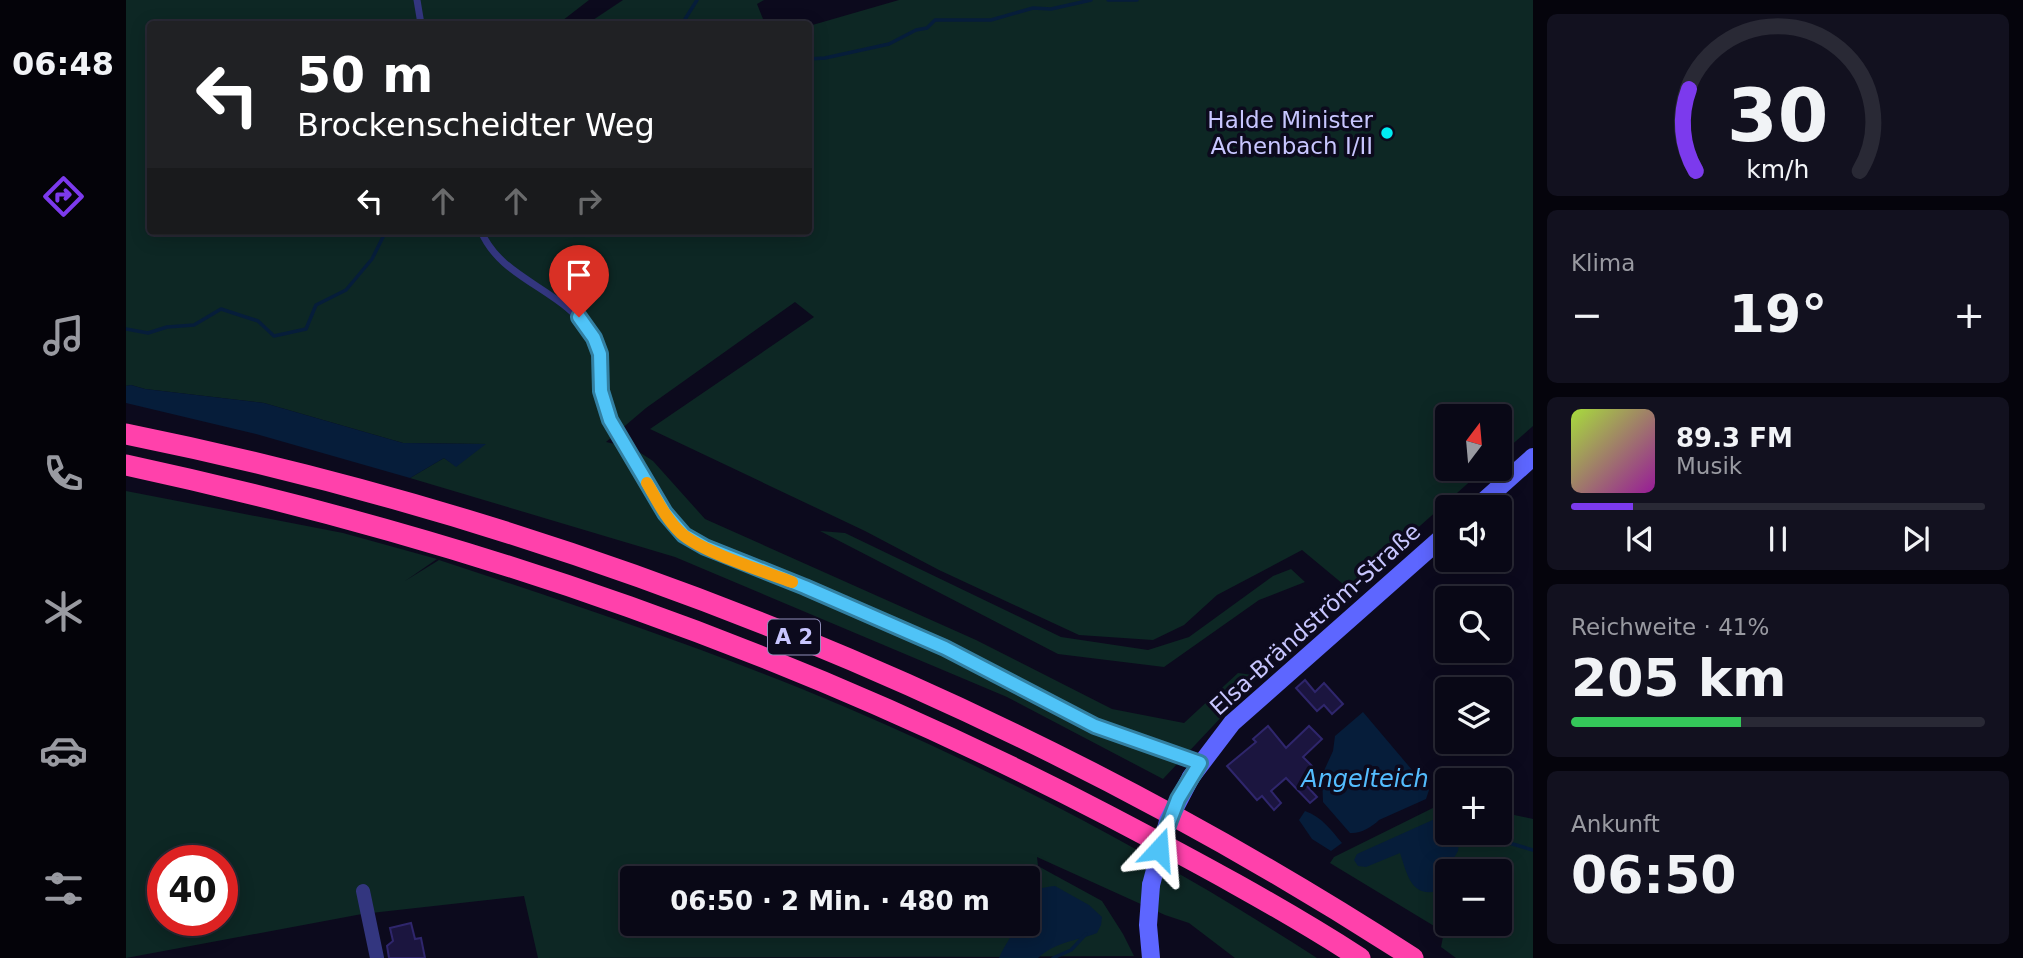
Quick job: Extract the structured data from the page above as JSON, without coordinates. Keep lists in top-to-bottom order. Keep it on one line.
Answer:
{"streets":{"highway":["A 2"],"street":["Elsa-Brändström-Straße"]},"water":["Angelteich"],"places":["Halde Minister Achenbach I/II"],"north":"top","page":{"tabs":"06:48","turn":["50 m","Brockenscheidter Weg"],"tile":["Klima",["Reichweite · 41%","205 km"],["Ankunft","06:50"]],"heat":["−","19°","+"],"map_buttons":["+","−"],"song":["89.3 FM","Musik"],"limit":"40","trip":"06:50 · 2 Min. · 480 m","gauge":["30","km/h"]}}
